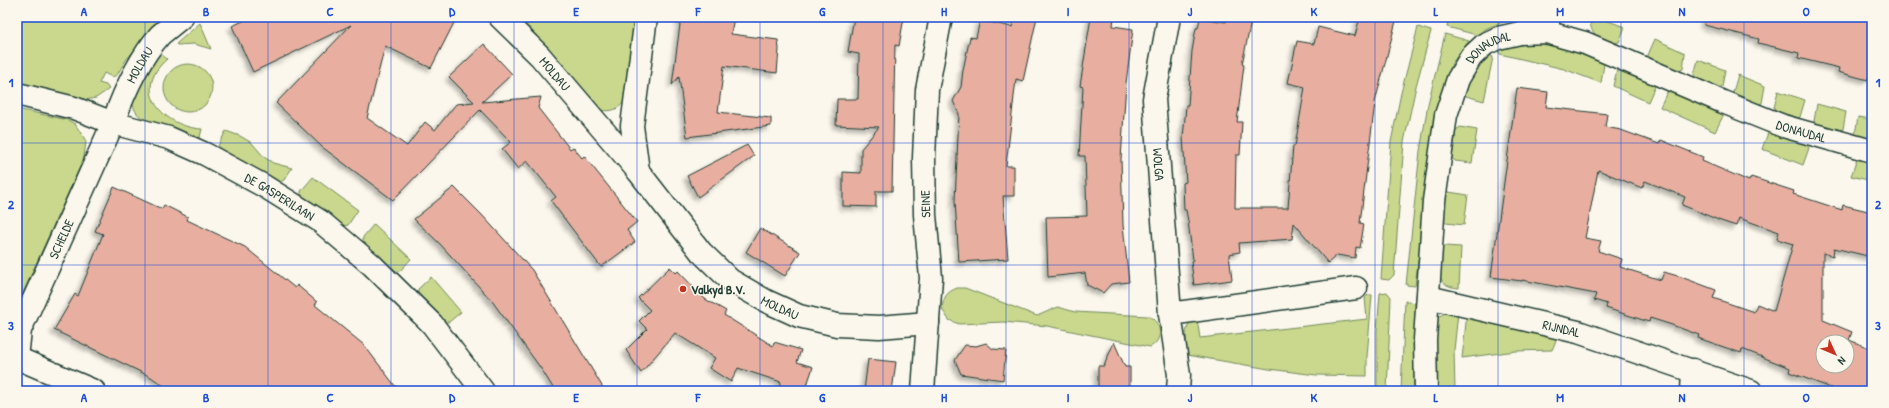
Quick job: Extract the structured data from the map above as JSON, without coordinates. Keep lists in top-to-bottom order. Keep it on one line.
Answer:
{"streets":{"street":["DONAUDAL","MOLDAU","WOLGA","DE GASPERILAAN","SEINE","SCHELDE","RIJNDAL"]},"crossings":[["DONAUDAL","RIJNDAL"],["MOLDAU","DE GASPERILAAN"],["MOLDAU","SEINE"],["MOLDAU","SCHELDE"],["DE GASPERILAAN","SCHELDE"]],"places":["Valkyd B.V."],"north":"bottom right","grid":{"columns":["A","B","C","D","E","F","G","H","I","J","K","L","M","N","O"],"rows":["1","2","3"]}}
